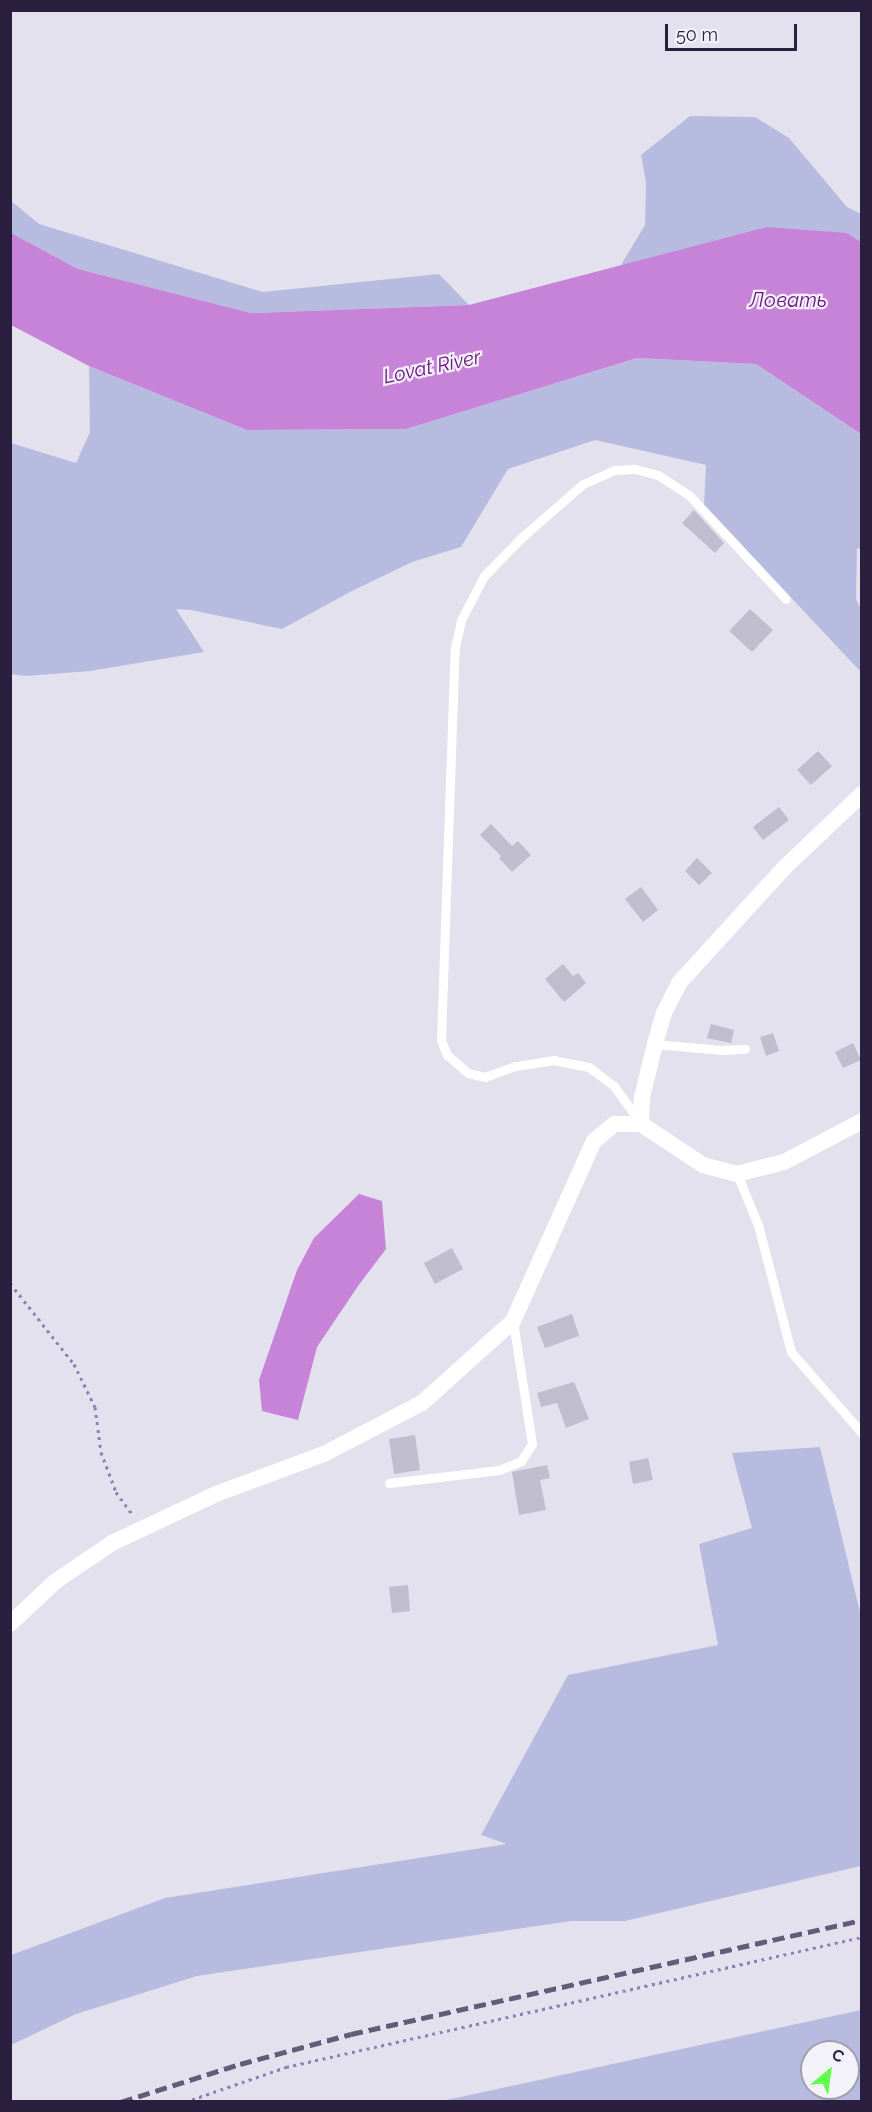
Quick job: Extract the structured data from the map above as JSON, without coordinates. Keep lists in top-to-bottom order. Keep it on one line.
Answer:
{"water":["Ловать","Lovat River"],"scale_bar":"50 m","north":"top right"}
